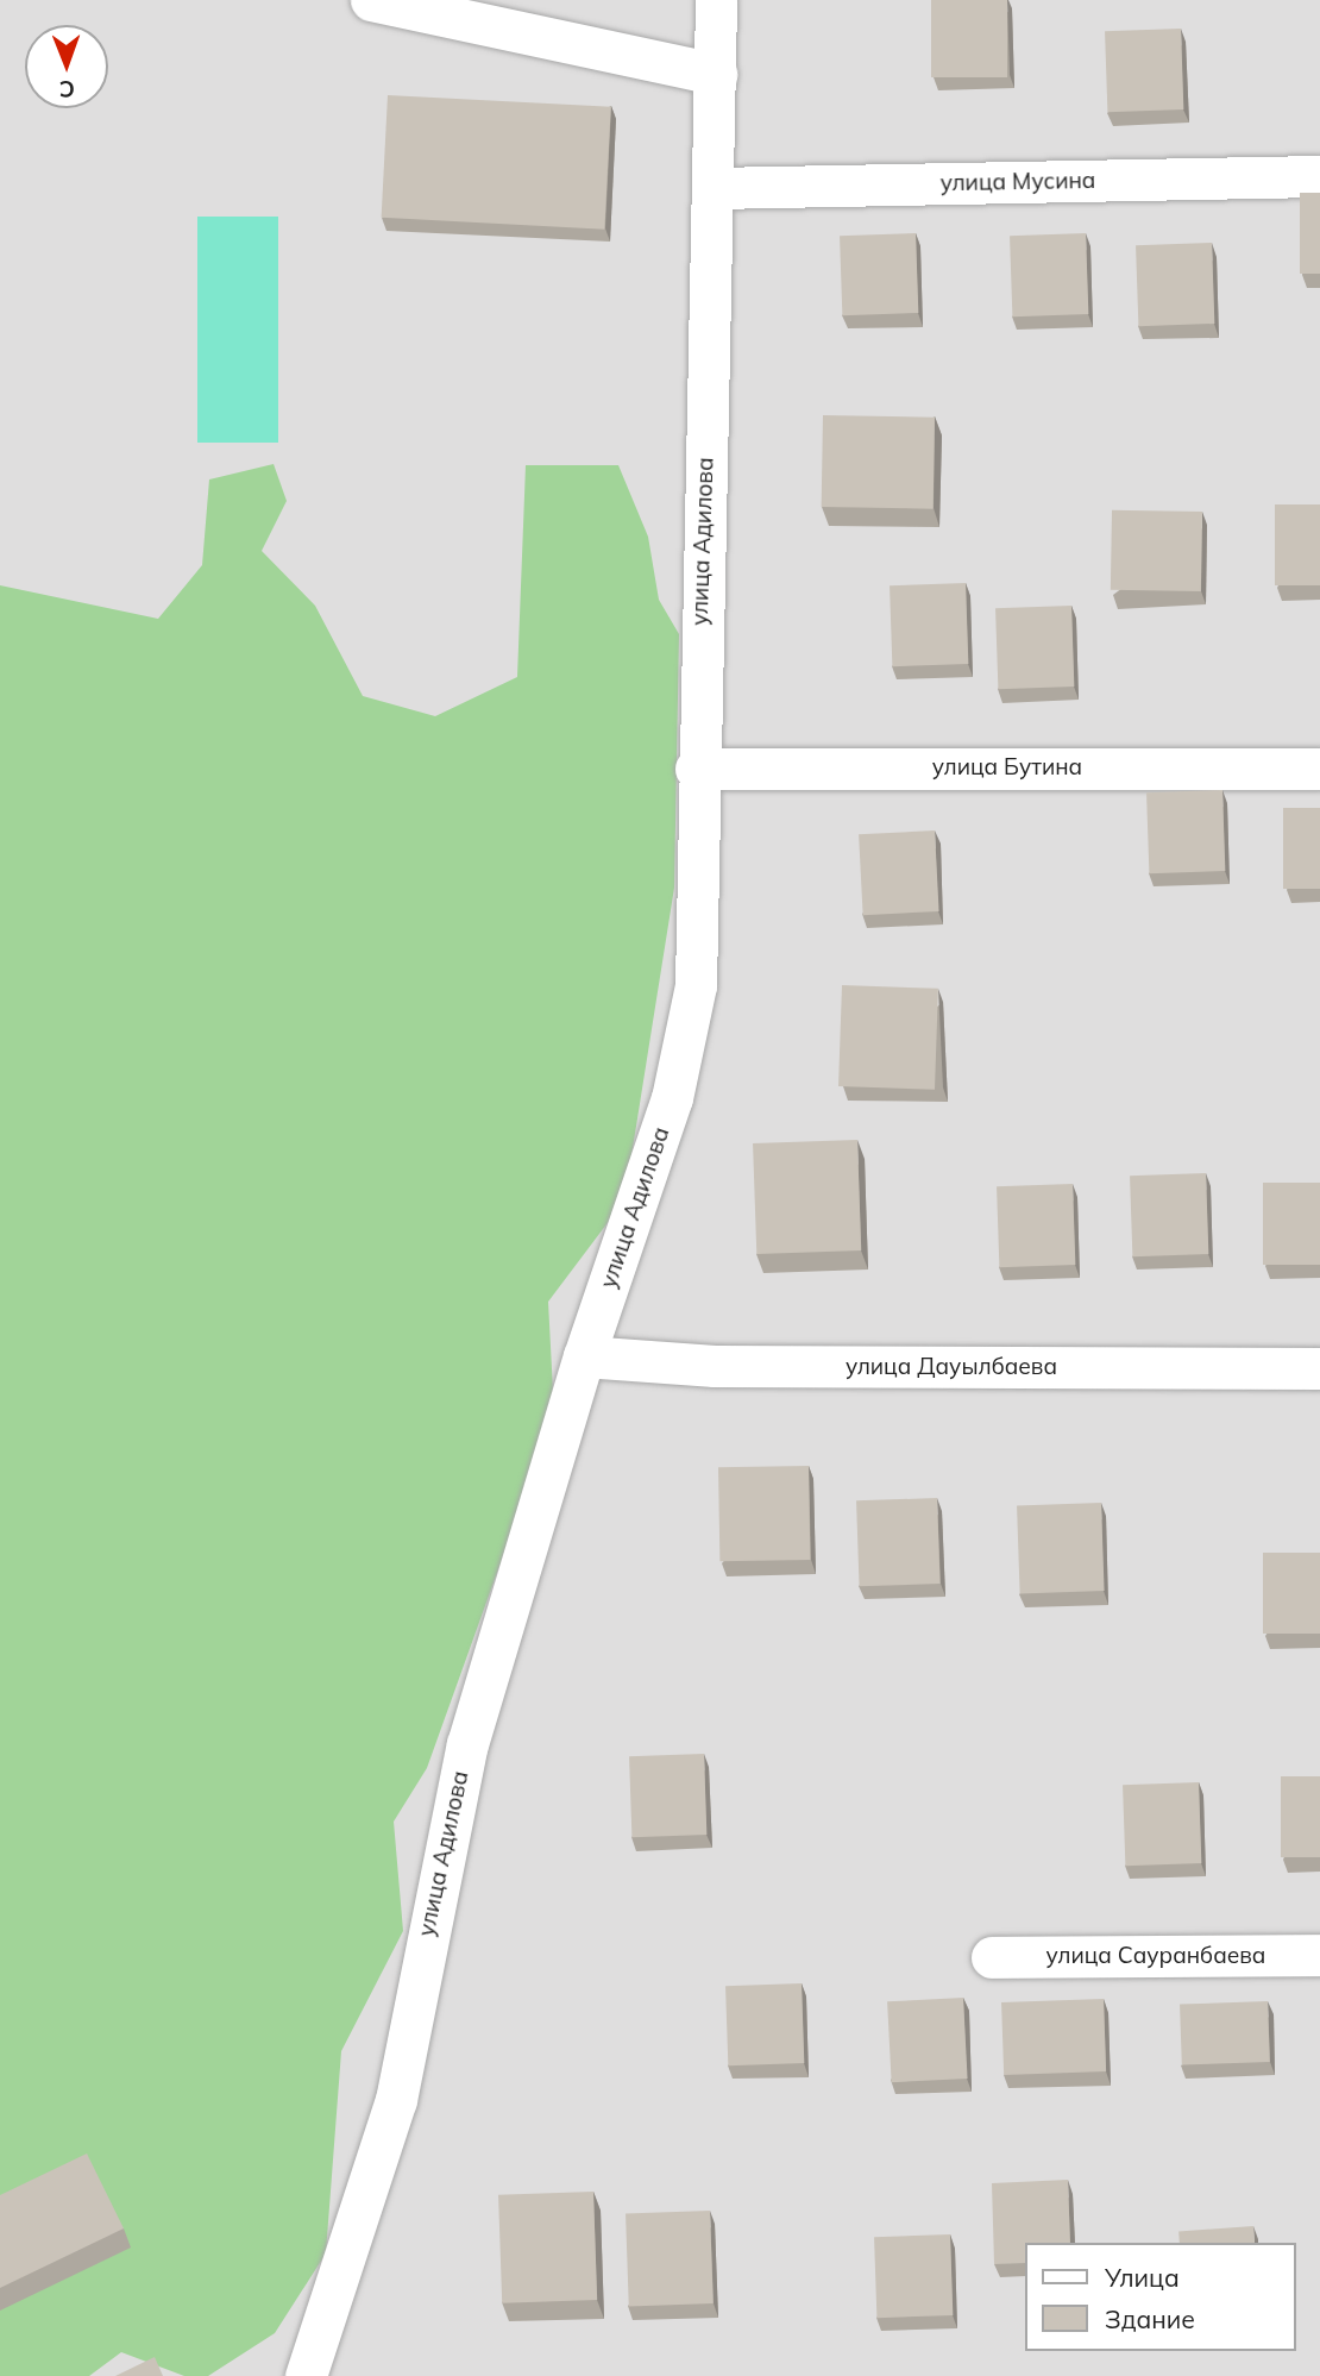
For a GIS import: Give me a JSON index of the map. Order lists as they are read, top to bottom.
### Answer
{
  "streets": {
    "street": [
      "улица Мусина",
      "улица Адилова",
      "улица Бутина",
      "улица Дауылбаева",
      "улица Сауранбаева"
    ]
  },
  "crossings": [
    ["улица Мусина", "улица Адилова"],
    ["улица Адилова", "улица Бутина"],
    ["улица Адилова", "улица Дауылбаева"]
  ],
  "legend": ["Улица", "Здание"],
  "north": "bottom"
}
